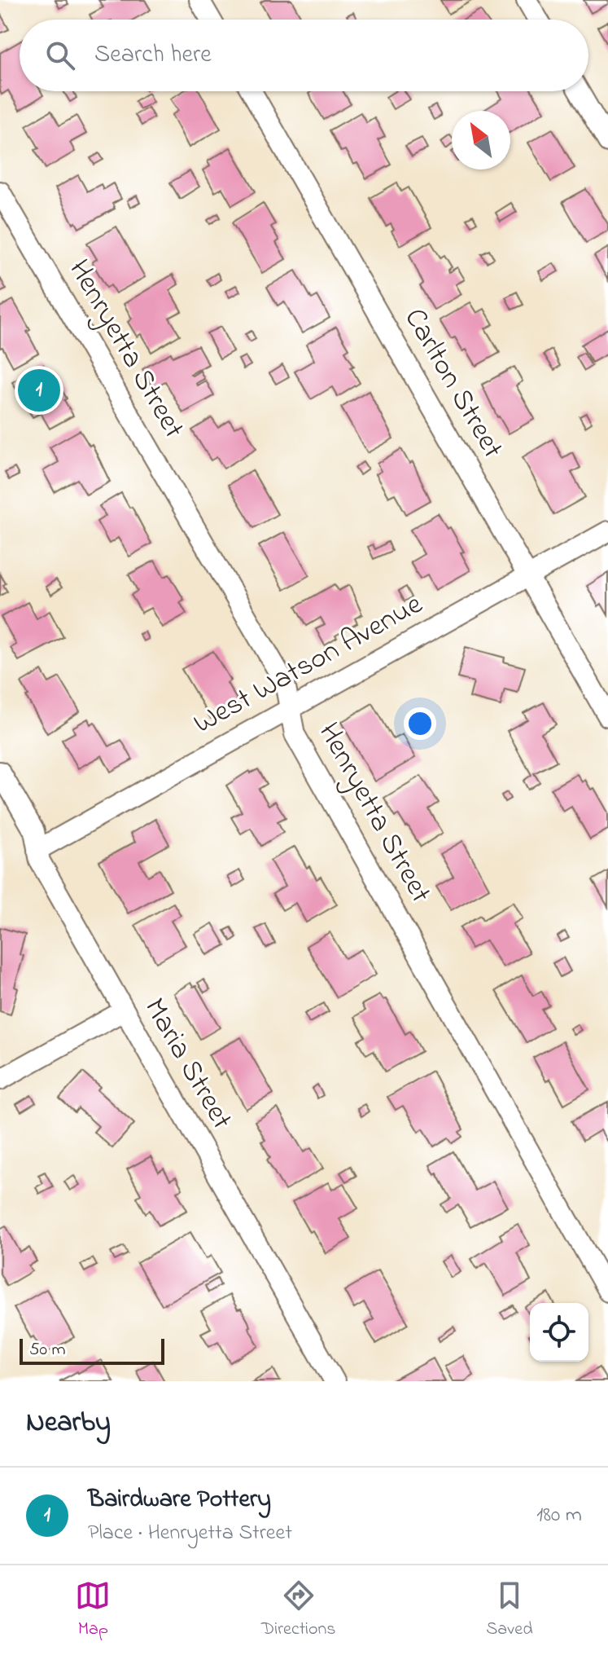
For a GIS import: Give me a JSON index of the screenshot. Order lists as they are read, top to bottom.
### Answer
{
  "streets": {
    "street": [
      "Henryetta Street",
      "Carlton Street",
      "West Watson Avenue",
      "Maria Street"
    ]
  },
  "crossings": [
    ["Henryetta Street", "West Watson Avenue"],
    ["Carlton Street", "West Watson Avenue"],
    ["West Watson Avenue", "Maria Street"]
  ],
  "scale_bar": "50 m",
  "north": "top left",
  "page": {
    "search": "Search here",
    "pins": "1",
    "scale": "50 m",
    "heading": "Nearby",
    "list": [
      {
        "mark": "1",
        "name": "Bairdware Pottery",
        "note": "Place · Henryetta Street",
        "value": "180 m"
      }
    ],
    "nav": ["Map", "Directions", "Saved"]
  }
}
